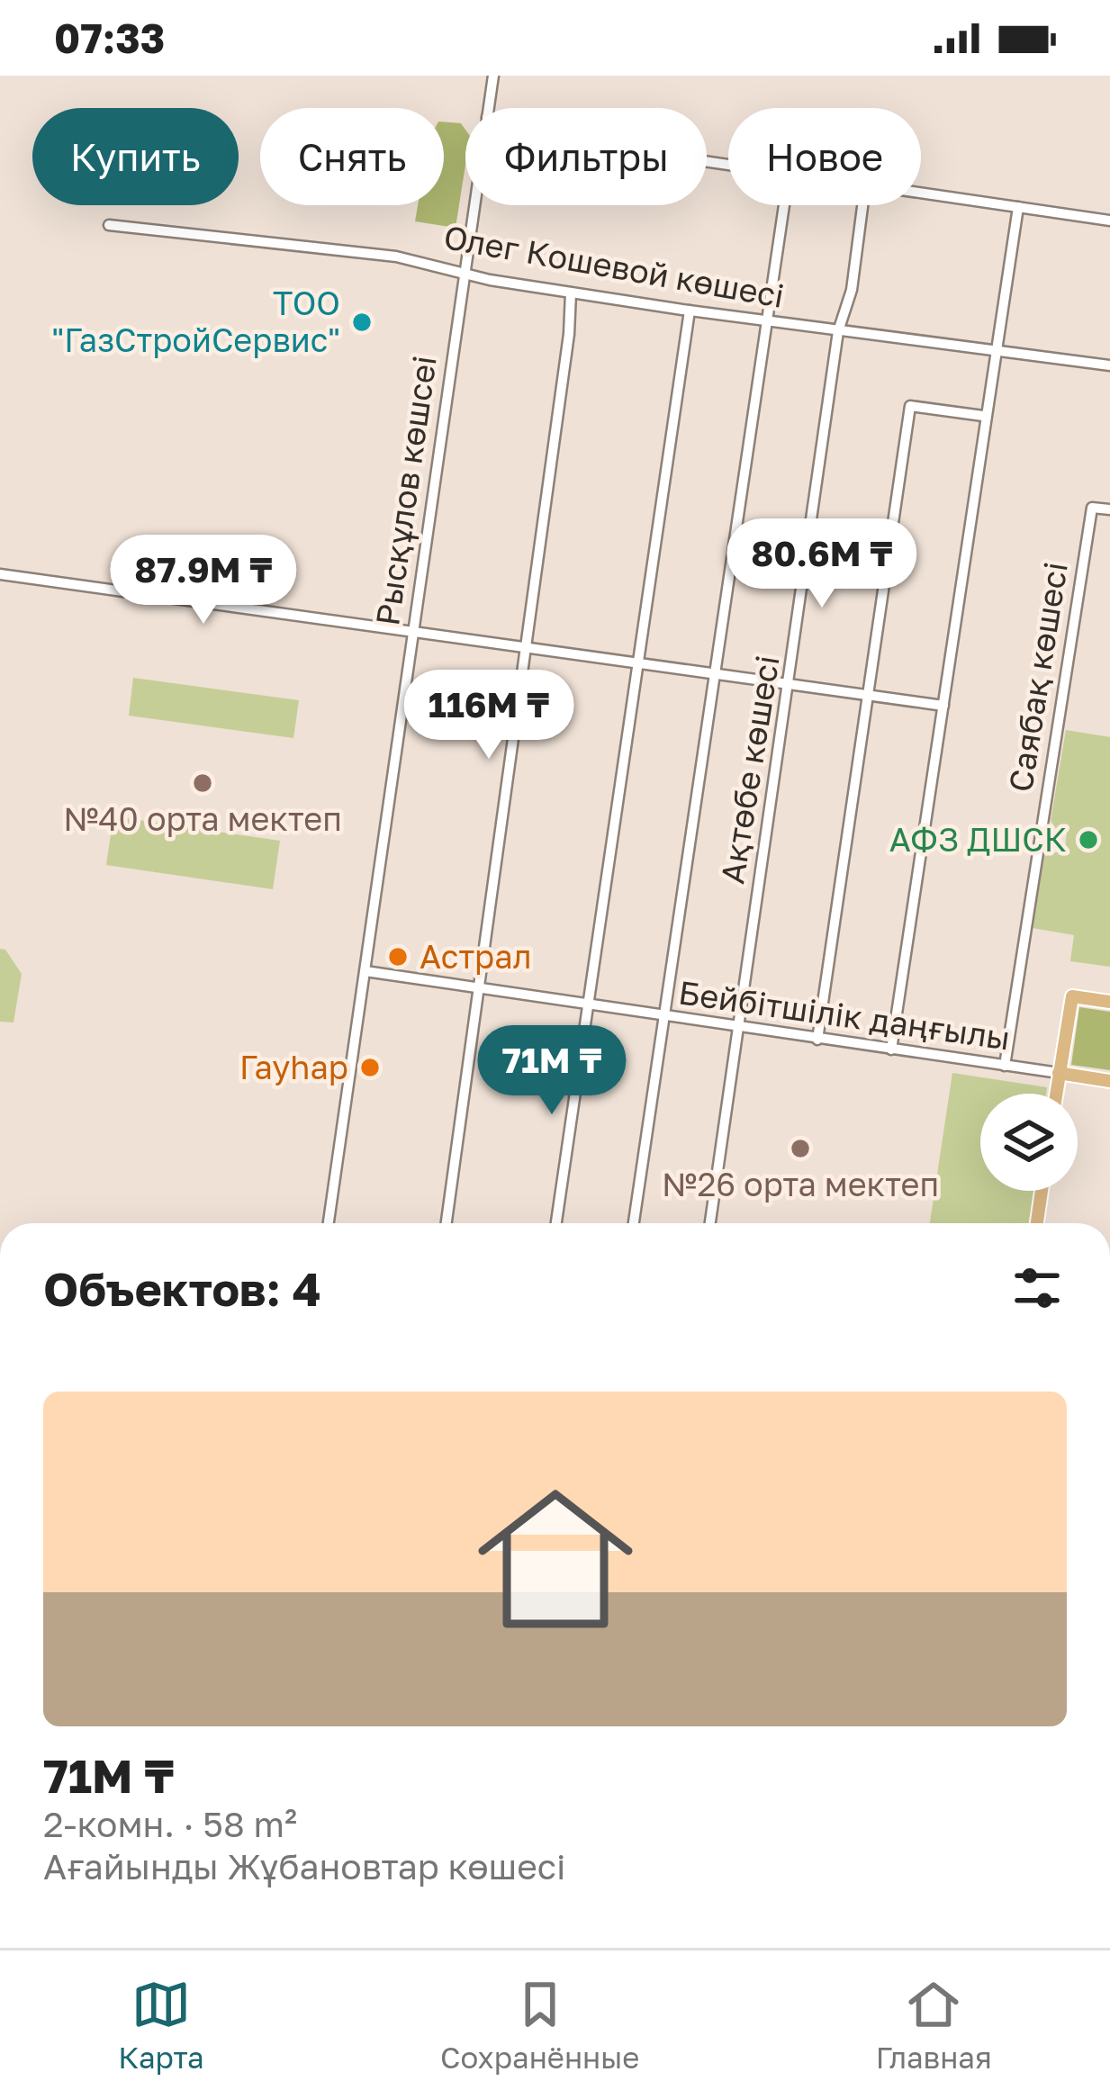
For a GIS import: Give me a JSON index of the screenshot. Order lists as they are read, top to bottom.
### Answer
{
  "streets": {
    "main road": ["Бейбітшілік даңғылы"],
    "street": [
      "Олег Кошевой көшесі",
      "Рысқұлов көшсеі",
      "Саябақ көшесі",
      "Ақтөбе көшесі"
    ]
  },
  "crossings": [
    ["Олег Кошевой көшесі", "Рысқұлов көшсеі"],
    ["Олег Кошевой көшесі", "Ақтөбе көшесі"],
    ["Рысқұлов көшсеі", "Бейбітшілік даңғылы"],
    ["Саябақ көшесі", "Бейбітшілік даңғылы"],
    ["Ақтөбе көшесі", "Бейбітшілік даңғылы"]
  ],
  "places": [
    "ТОО \"ГазСтройСервис\"",
    "№40 орта мектеп",
    "АФЗ ДШСК",
    "Астрал",
    "Гауhар",
    "№26 орта мектеп"
  ],
  "page": {
    "status": "07:33",
    "chip": [
      "Купить",
      "Снять",
      "Фильтры",
      "Новое"
    ],
    "price": [
      "80.6M ₸",
      "87.9M ₸",
      "116M ₸",
      "71M ₸"
    ],
    "heading": "Объектов: 4",
    "list": [
      {
        "name": "71M ₸",
        "note": "2-комн. · 58 m² · Ағайынды Жұбановтар көшесі"
      }
    ],
    "tabs": ["Карта", "Сохранённые", "Главная"]
  }
}
